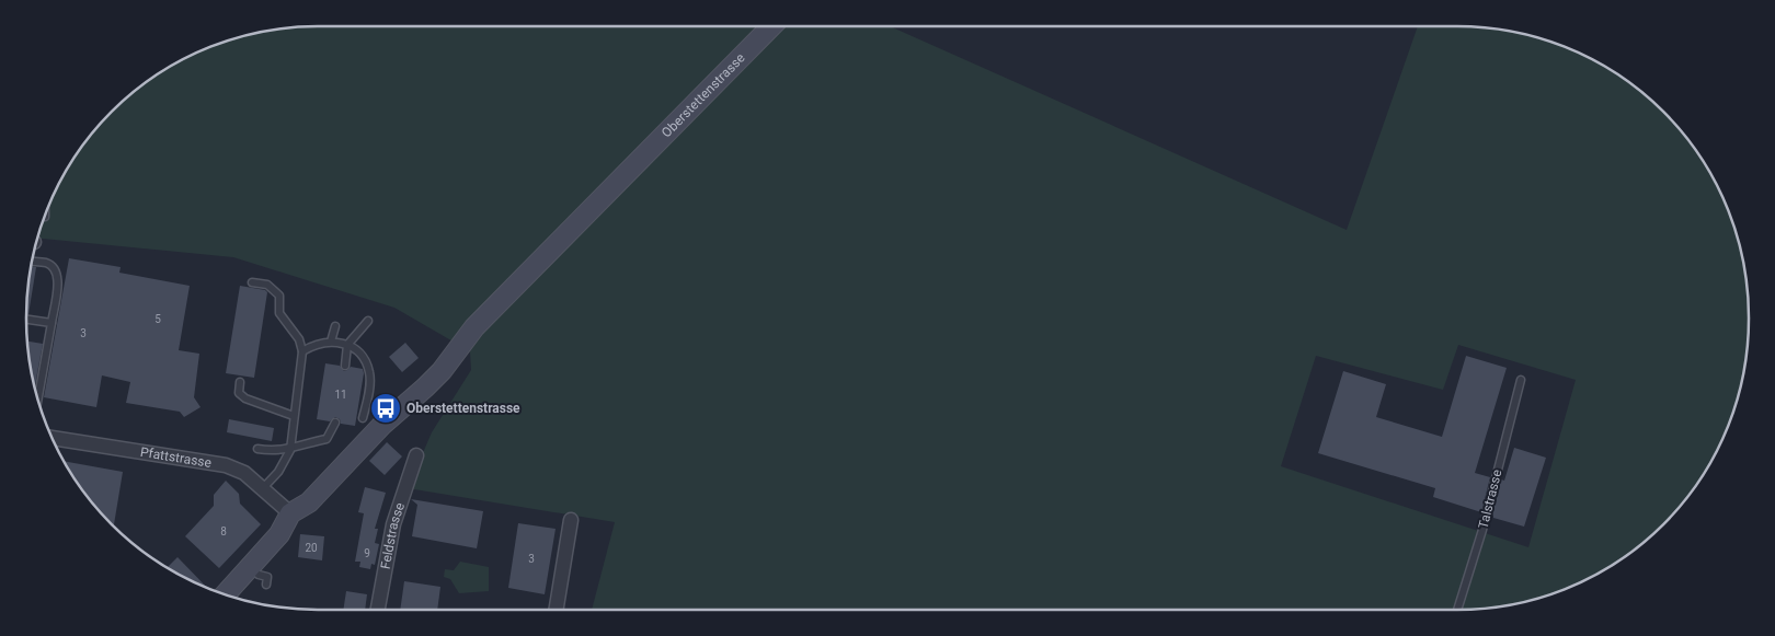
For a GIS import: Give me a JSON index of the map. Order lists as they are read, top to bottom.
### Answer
{
  "streets": {
    "street": ["Oberstettenstrasse", "Pfattstrasse", "Feldstrasse"],
    "lane": ["Talstrasse"]
  },
  "crossings": [
    ["Oberstettenstrasse", "Pfattstrasse"]
  ],
  "places": {
    "bus stop": ["Oberstettenstrasse"]
  },
  "house_numbers": [
    "5",
    "3",
    "11",
    "8",
    "20",
    "9",
    "3"
  ]
}
